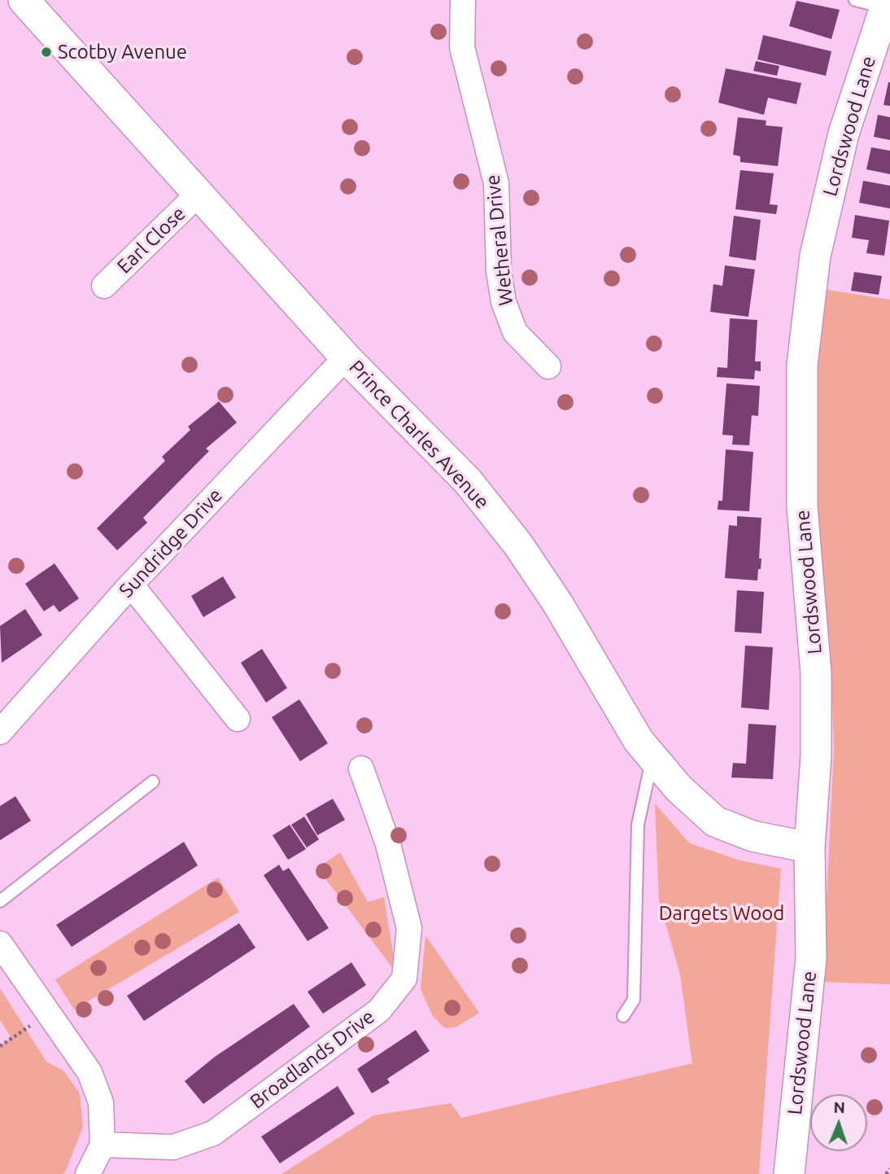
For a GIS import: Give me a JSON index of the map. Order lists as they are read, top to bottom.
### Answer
{
  "streets": {
    "street": [
      "Lordswood Lane",
      "Earl Close",
      "Wetheral Drive",
      "Prince Charles Avenue",
      "Sundridge Drive",
      "Broadlands Drive"
    ]
  },
  "crossings": [
    ["Lordswood Lane", "Prince Charles Avenue"],
    ["Earl Close", "Prince Charles Avenue"],
    ["Prince Charles Avenue", "Sundridge Drive"]
  ],
  "parks": ["Dargets Wood"],
  "places": ["Scotby Avenue"],
  "north": "top"
}
